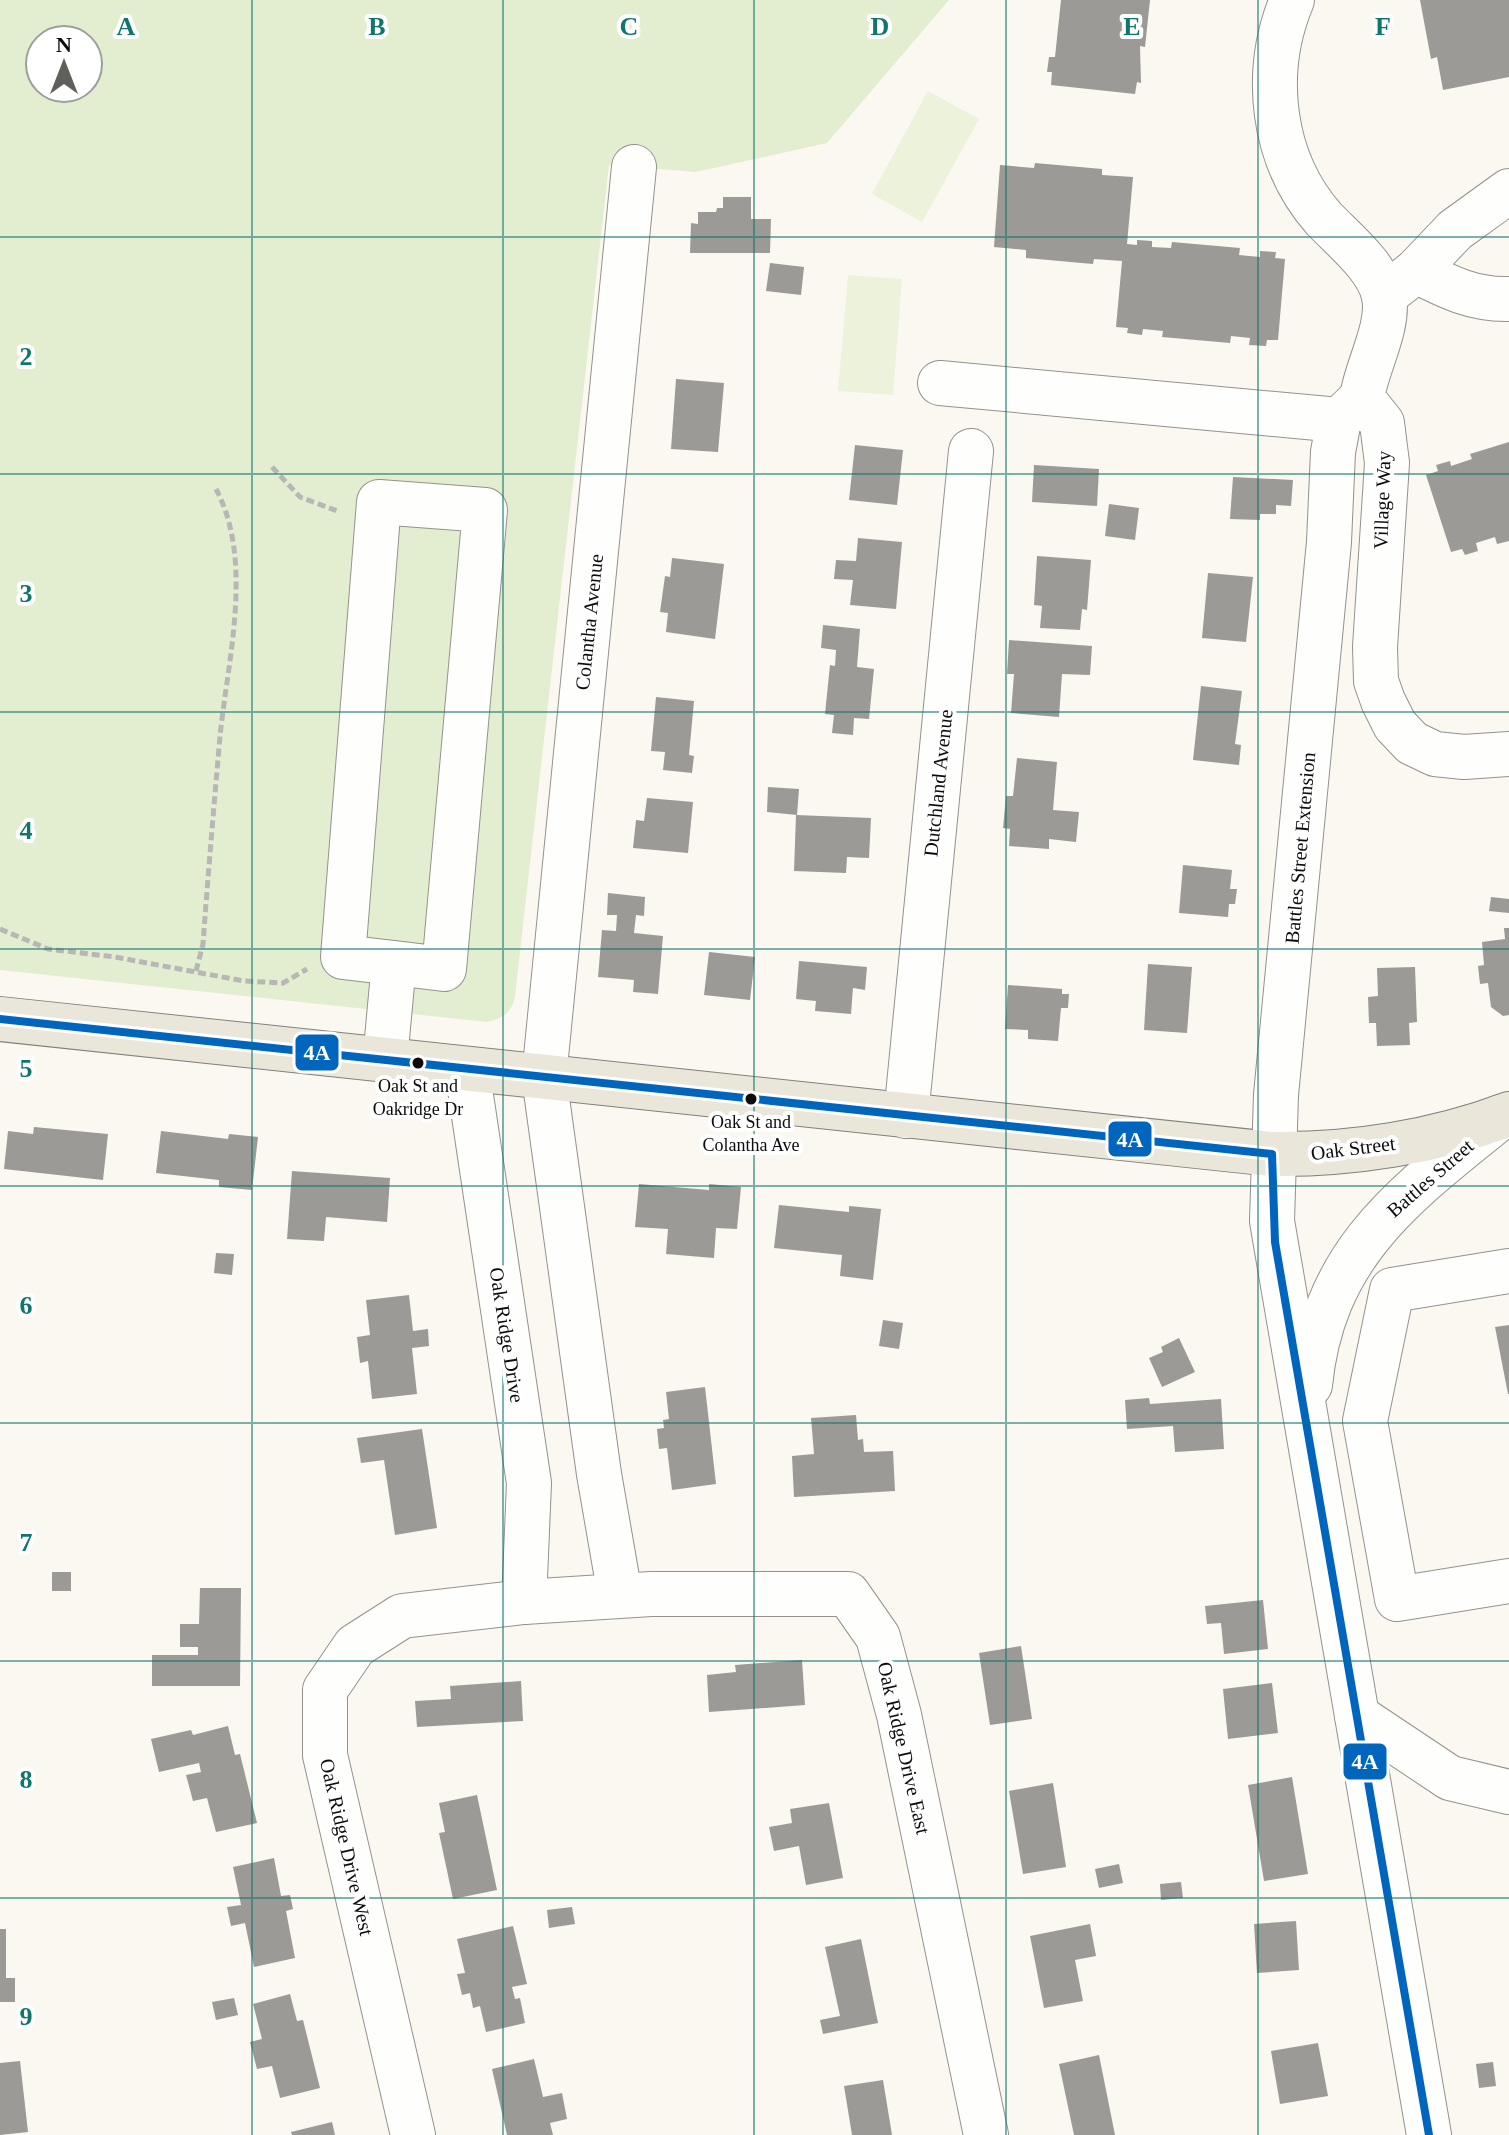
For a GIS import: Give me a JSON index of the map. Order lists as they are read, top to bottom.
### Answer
{
  "streets": {
    "main road": ["Oak Street"],
    "street": [
      "Village Way",
      "Colantha Avenue",
      "Dutchland Avenue",
      "Battles Street Extension",
      "Battles Street",
      "Oak Ridge Drive",
      "Oak Ridge Drive East",
      "Oak Ridge Drive West"
    ]
  },
  "crossings": [
    ["Village Way", "Battles Street Extension"],
    ["Colantha Avenue", "Oak Street"],
    ["Dutchland Avenue", "Oak Street"],
    ["Battles Street Extension", "Oak Street"],
    ["Battles Street Extension", "Battles Street"],
    ["Oak Street", "Battles Street"],
    ["Oak Street", "Oak Ridge Drive"],
    ["Oak Ridge Drive", "Oak Ridge Drive West"],
    ["Oak Ridge Drive East", "Oak Ridge Drive West"]
  ],
  "places": ["Oak St and Oakridge Dr", "Oak St and Colantha Ave"],
  "lines": ["transit line 4A"],
  "north": "top",
  "grid": {
    "columns": [
      "A",
      "B",
      "C",
      "D",
      "E",
      "F"
    ],
    "rows": [
      "2",
      "3",
      "4",
      "5",
      "6",
      "7",
      "8",
      "9"
    ]
  }
}
